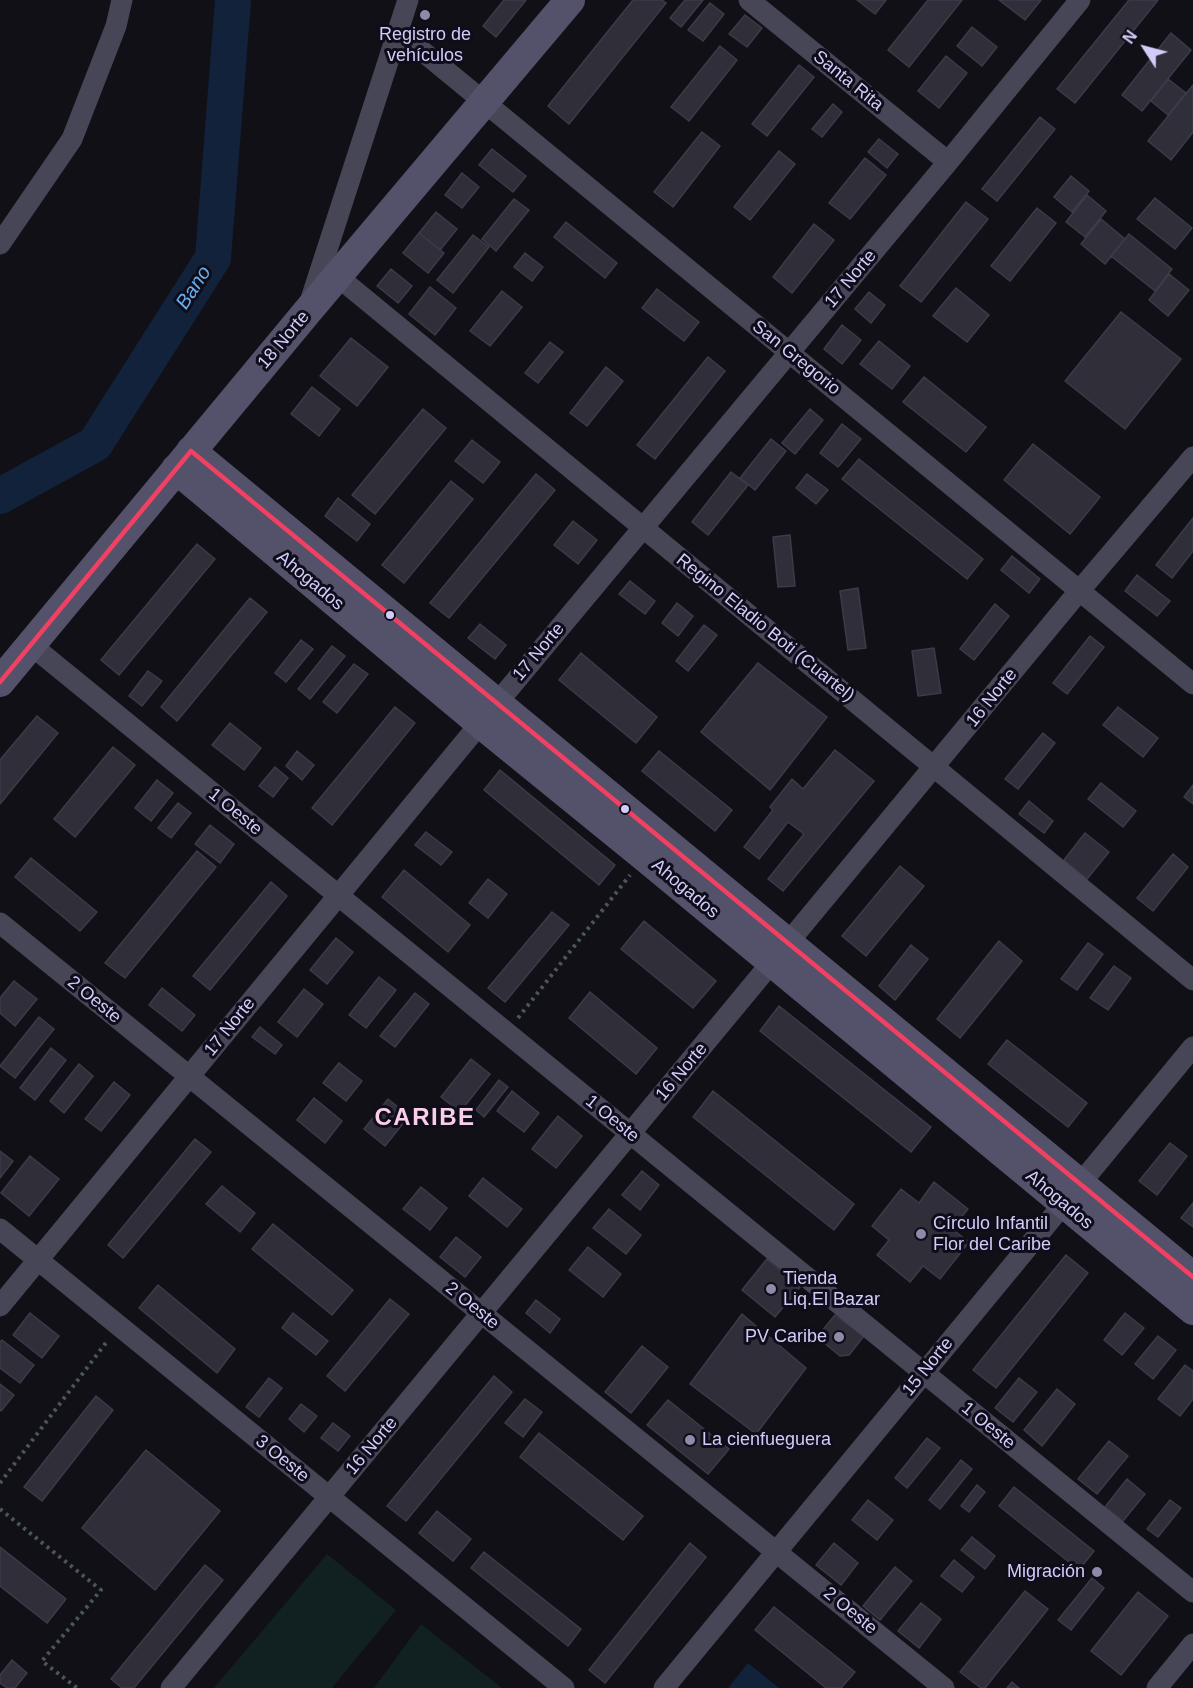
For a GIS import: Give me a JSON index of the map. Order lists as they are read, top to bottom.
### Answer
{
  "streets": {
    "main road": ["18 Norte", "Ahogados"],
    "street": [
      "Santa Rita",
      "17 Norte",
      "San Gregorio",
      "Regino Eladio Boti (Cuartel)",
      "16 Norte",
      "1 Oeste",
      "2 Oeste",
      "15 Norte",
      "3 Oeste"
    ]
  },
  "crossings": [
    ["Santa Rita", "17 Norte"],
    ["17 Norte", "San Gregorio"],
    ["17 Norte", "Ahogados"],
    ["17 Norte", "Regino Eladio Boti (Cuartel)"],
    ["17 Norte", "1 Oeste"],
    ["17 Norte", "2 Oeste"],
    ["17 Norte", "3 Oeste"],
    ["18 Norte", "San Gregorio"],
    ["18 Norte", "Ahogados"],
    ["18 Norte", "Regino Eladio Boti (Cuartel)"],
    ["18 Norte", "1 Oeste"],
    ["San Gregorio", "16 Norte"],
    ["Ahogados", "16 Norte"],
    ["Ahogados", "15 Norte"],
    ["Regino Eladio Boti (Cuartel)", "16 Norte"],
    ["16 Norte", "1 Oeste"],
    ["16 Norte", "2 Oeste"],
    ["16 Norte", "3 Oeste"],
    ["1 Oeste", "15 Norte"],
    ["2 Oeste", "15 Norte"]
  ],
  "districts": ["CARIBE"],
  "water": ["Bano"],
  "places": [
    "Registro de vehículos",
    "Círculo Infantil Flor del Caribe",
    "Tienda Liq.El Bazar",
    "PV Caribe",
    "La cienfueguera",
    "Migración"
  ],
  "north": "top left"
}
